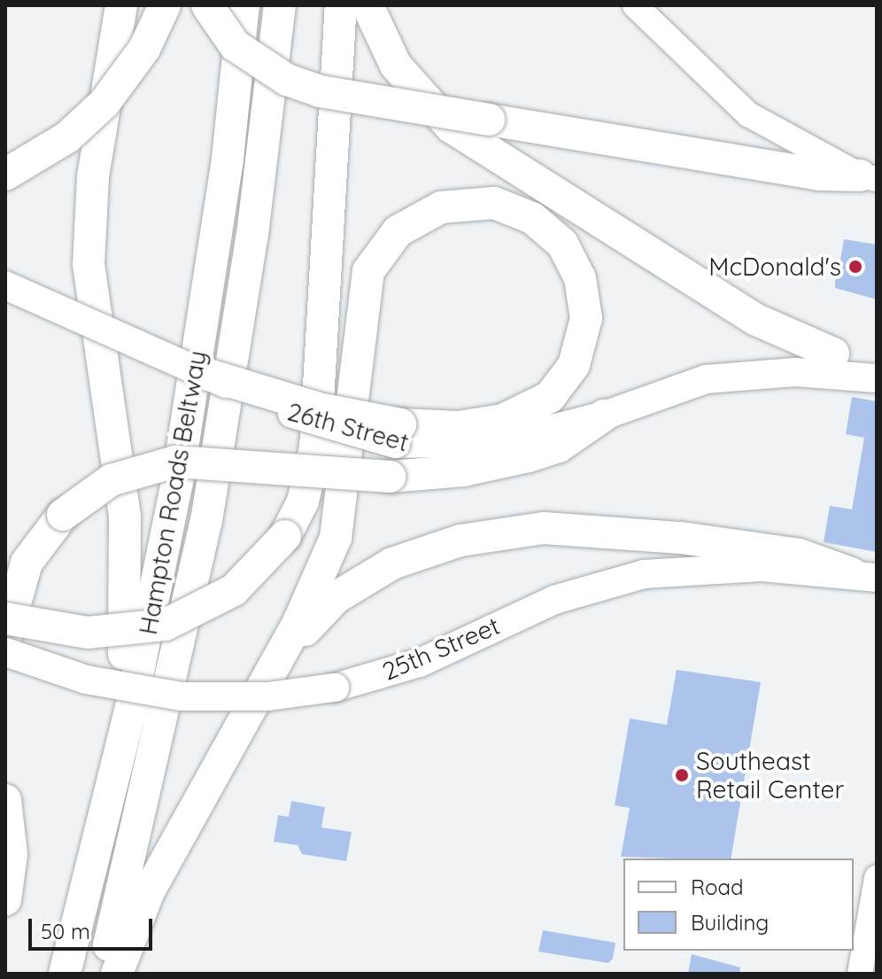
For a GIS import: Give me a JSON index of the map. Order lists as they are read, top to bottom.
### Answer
{
  "streets": {
    "highway": ["Hampton Roads Beltway"],
    "main road": ["26th Street", "25th Street"]
  },
  "places": ["McDonald's", "Southeast Retail Center"],
  "legend": ["Road", "Building"],
  "scale_bar": "50 m"
}
